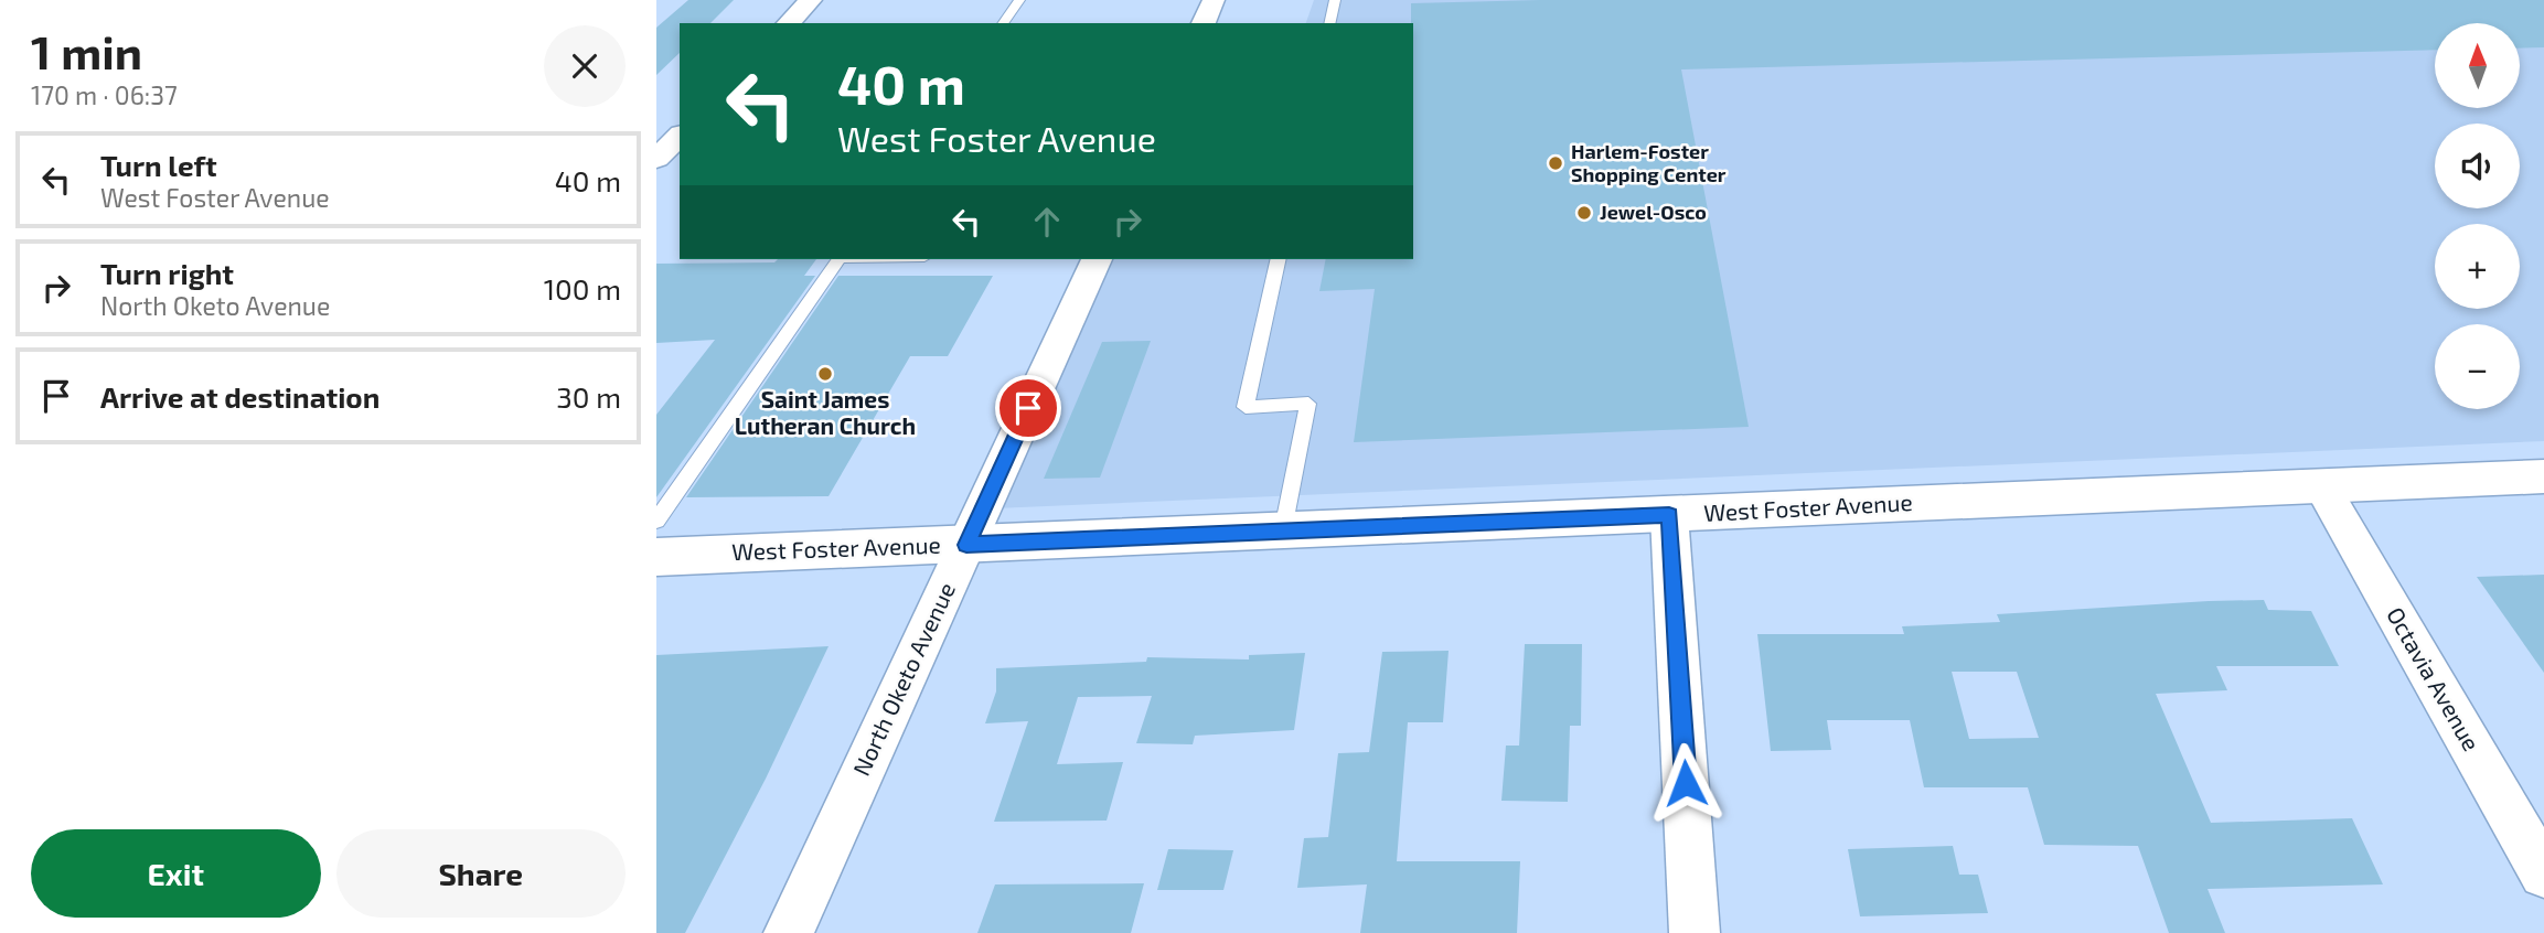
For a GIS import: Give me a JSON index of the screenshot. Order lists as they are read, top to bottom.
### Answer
{
  "streets": {
    "street": ["West Foster Avenue", "North Oketo Avenue", "Octavia Avenue"]
  },
  "crossings": [
    ["West Foster Avenue", "North Oketo Avenue"],
    ["West Foster Avenue", "Octavia Avenue"]
  ],
  "places": ["Harlem-Foster Shopping Center", "Jewel-Osco", "Saint James Lutheran Church"],
  "north": "top",
  "page": {
    "heading": ["1 min", "170 m · 06:37"],
    "map_buttons": ["+", "−"],
    "turn": ["40 m", "West Foster Avenue"],
    "list": [
      {
        "name": "Turn left",
        "note": "West Foster Avenue",
        "value": "40 m"
      },
      {
        "name": "Turn right",
        "note": "North Oketo Avenue",
        "value": "100 m"
      },
      {
        "name": "Arrive at destination",
        "value": "30 m"
      }
    ],
    "buttons": ["Exit", "Share"]
  }
}
